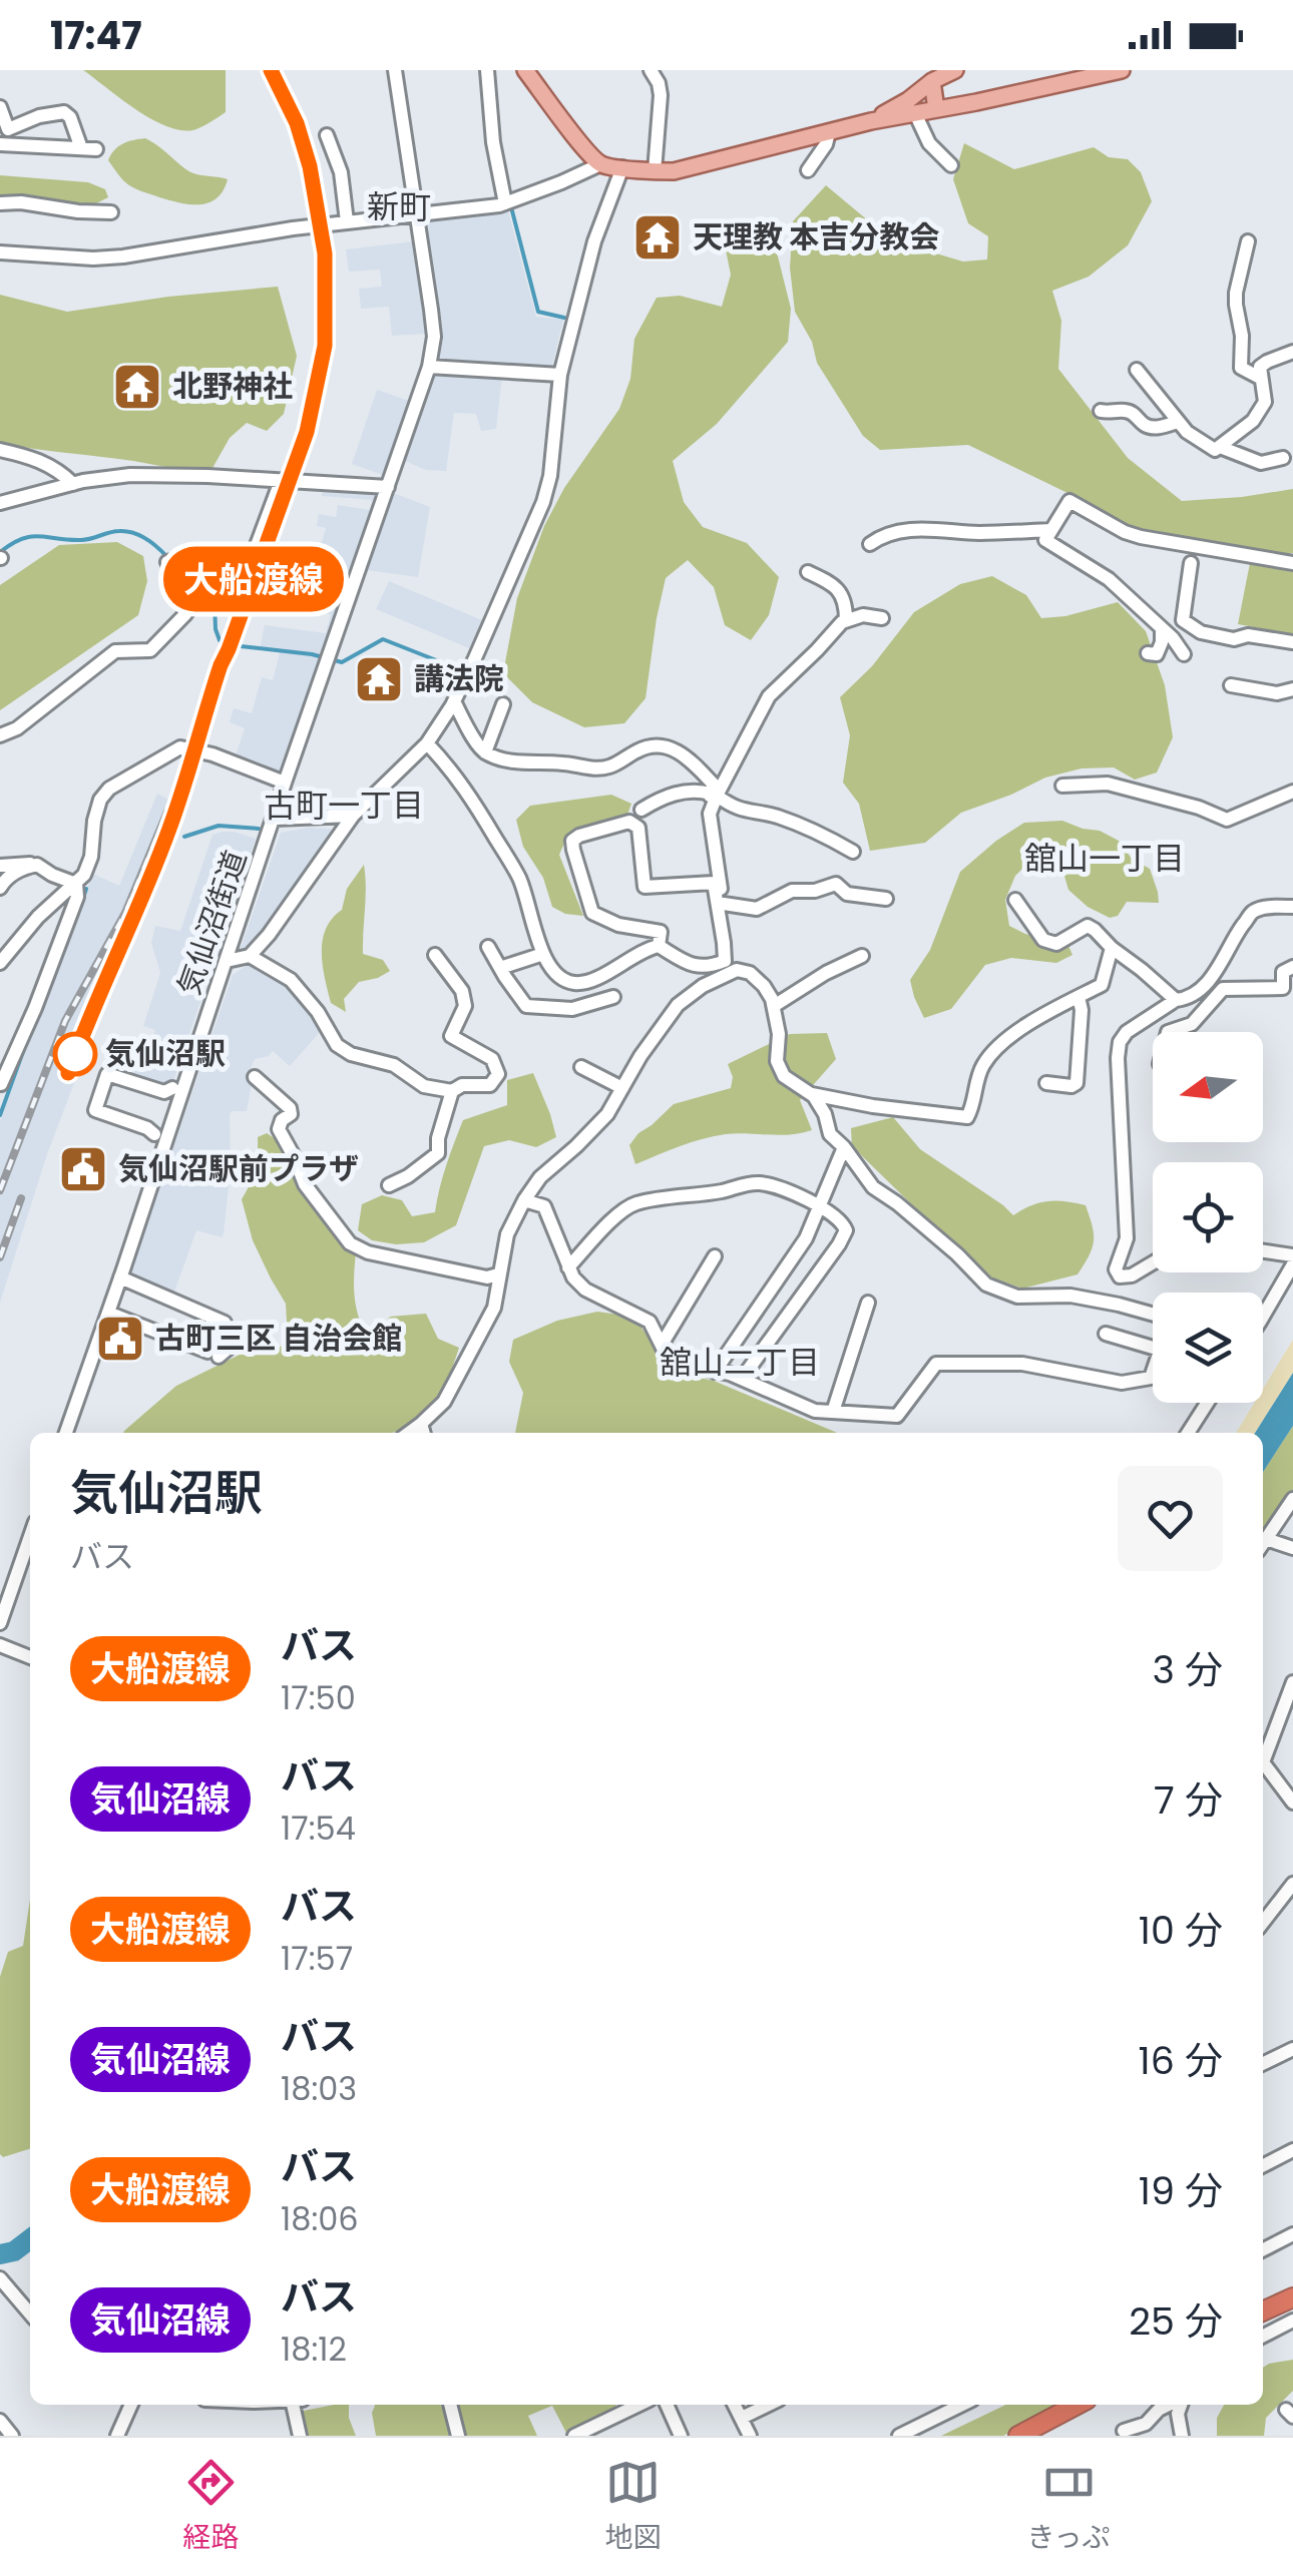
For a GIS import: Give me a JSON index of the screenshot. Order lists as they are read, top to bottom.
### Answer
{
  "streets": {
    "street": ["気仙沼街道"]
  },
  "districts": [
    "新町",
    "古町一丁目",
    "舘山一丁目",
    "舘山二丁目"
  ],
  "places": {
    "temple": ["天理教 本吉分教会", "北野神社", "講法院"],
    "other": ["気仙沼駅"],
    "public building": ["気仙沼駅前プラザ", "古町三区 自治会館"]
  },
  "lines": ["bus line 大船渡線"],
  "north": "left",
  "page": {
    "status": "17:47",
    "on_map": "大船渡線",
    "heading": ["気仙沼駅", "バス"],
    "list": [
      {
        "mark": "大船渡線",
        "name": "バス",
        "note": "17:50",
        "value": "3 分"
      },
      {
        "mark": "気仙沼線",
        "name": "バス",
        "note": "17:54",
        "value": "7 分"
      },
      {
        "mark": "大船渡線",
        "name": "バス",
        "note": "17:57",
        "value": "10 分"
      },
      {
        "mark": "気仙沼線",
        "name": "バス",
        "note": "18:03",
        "value": "16 分"
      },
      {
        "mark": "大船渡線",
        "name": "バス",
        "note": "18:06",
        "value": "19 分"
      },
      {
        "mark": "気仙沼線",
        "name": "バス",
        "note": "18:12",
        "value": "25 分"
      }
    ],
    "tabs": ["経路", "地図", "きっぷ"]
  }
}
